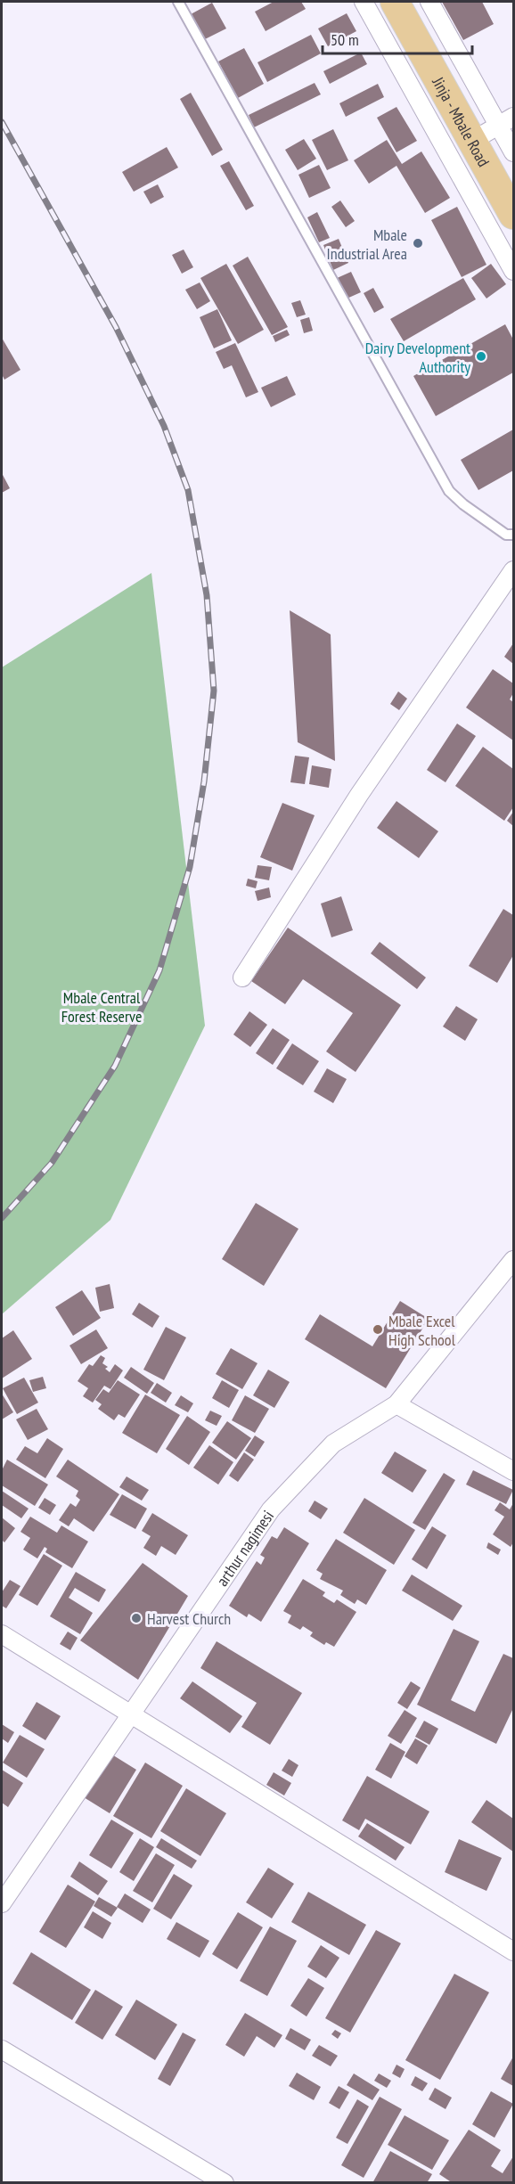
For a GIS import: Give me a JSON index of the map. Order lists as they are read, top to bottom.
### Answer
{
  "streets": {
    "main road": ["Jinja - Mbale Road"],
    "street": ["arthur nagimesi"]
  },
  "parks": ["Mbale Central Forest Reserve"],
  "places": [
    "Mbale Industrial Area",
    "Dairy Development Authority",
    "Mbale Excel High School",
    "Harvest Church"
  ],
  "scale_bar": "50 m"
}
